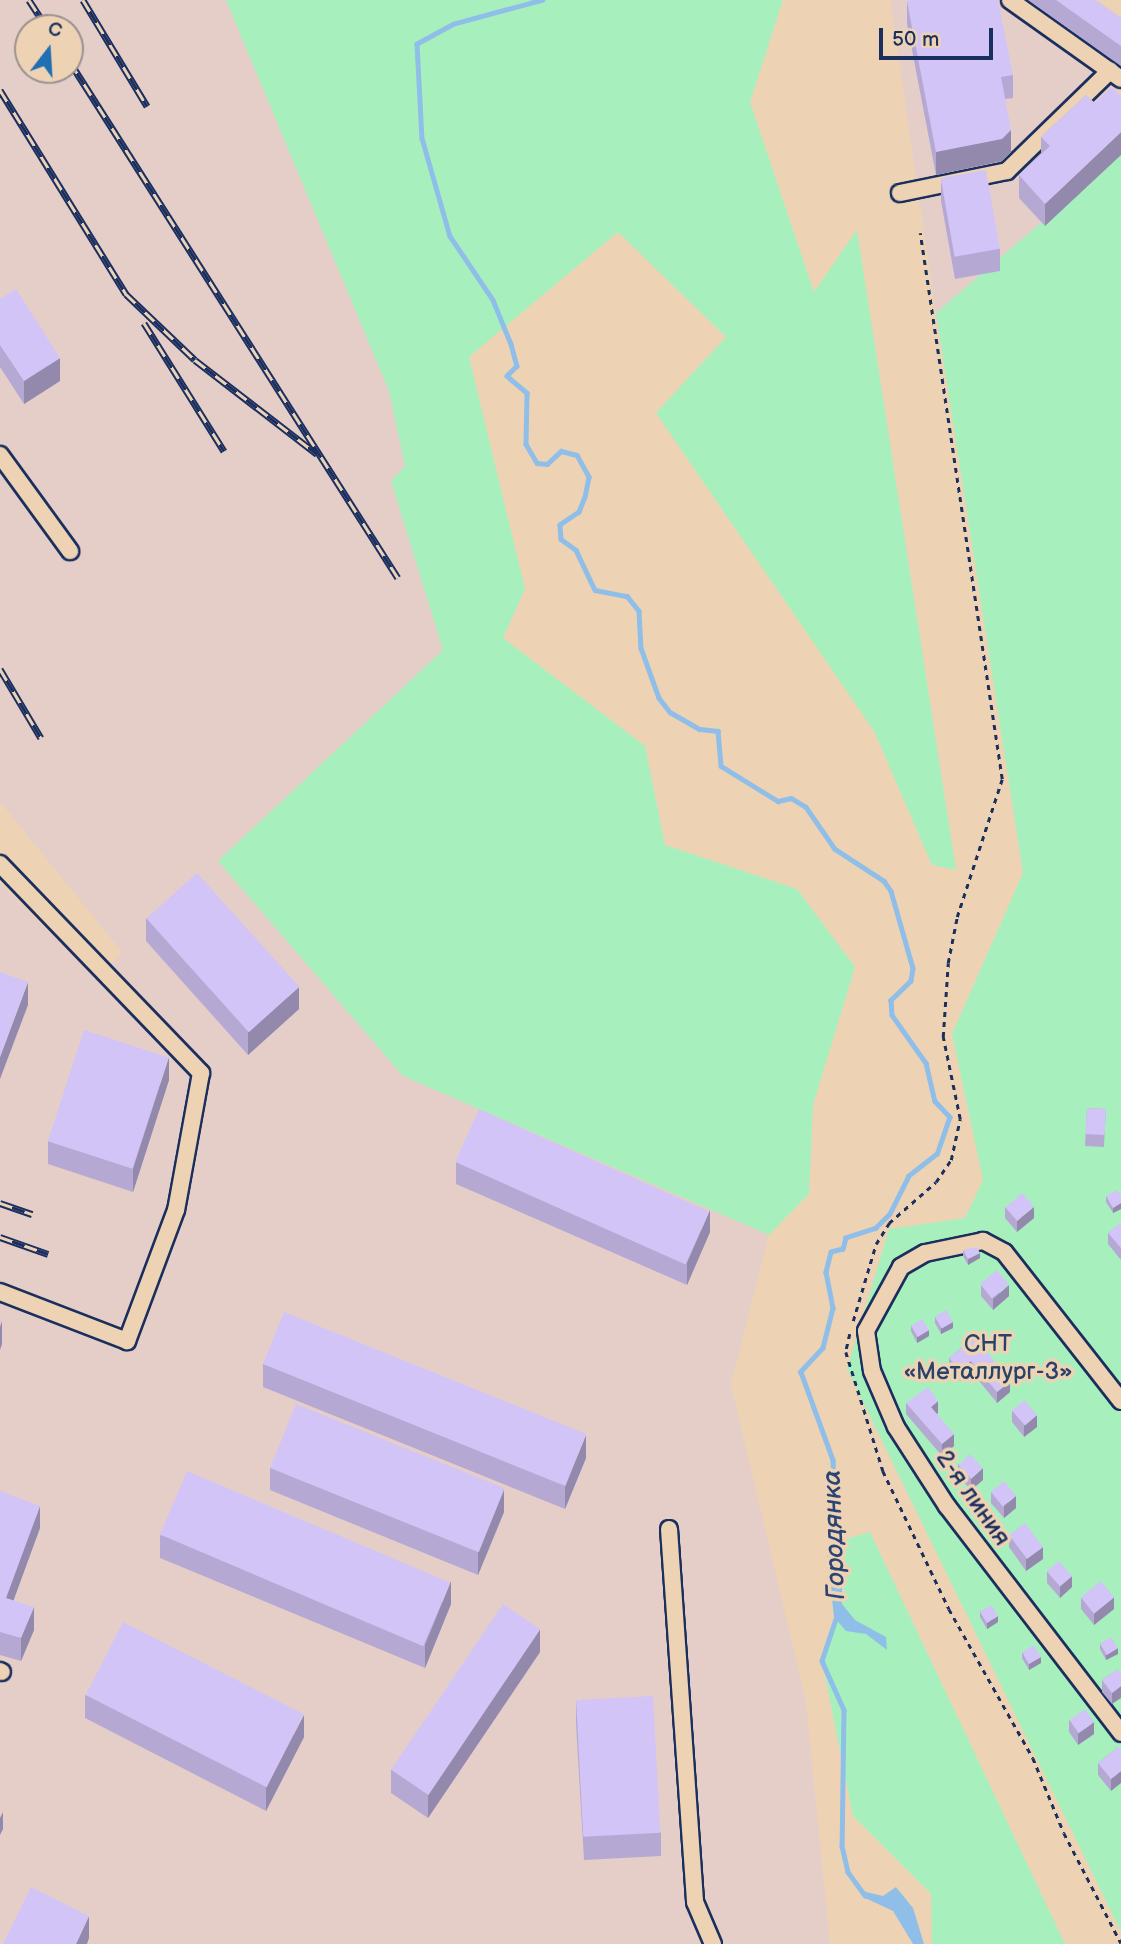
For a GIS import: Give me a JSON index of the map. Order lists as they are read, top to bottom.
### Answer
{
  "streets": {
    "lane": ["2-я линия"]
  },
  "water": ["Городянка"],
  "parks": ["СНТ «Металлург-3»"],
  "scale_bar": "50 m",
  "north": "top"
}
